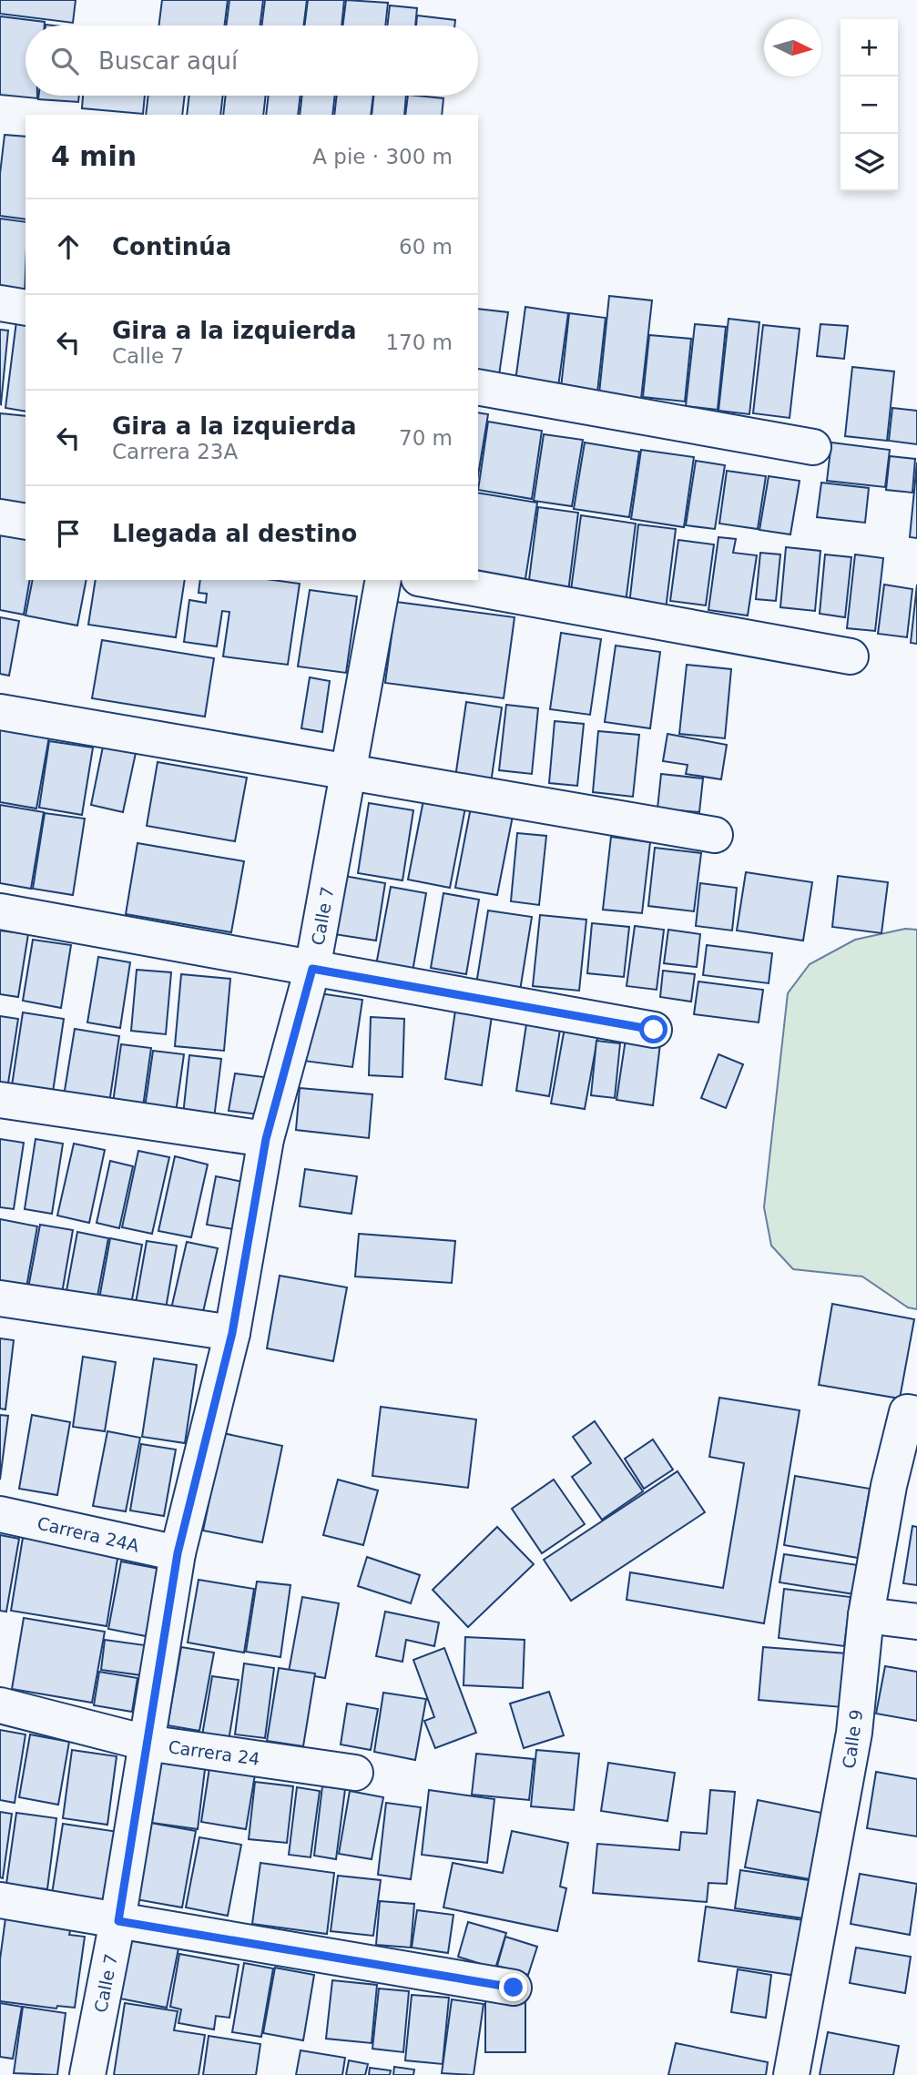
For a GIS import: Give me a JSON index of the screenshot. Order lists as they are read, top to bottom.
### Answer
{
  "streets": {
    "street": [
      "Calle 7",
      "Carrera 24A",
      "Calle 9",
      "Carrera 24"
    ]
  },
  "crossings": [
    ["Calle 7", "Carrera 24A"],
    ["Calle 7", "Carrera 24"]
  ],
  "north": "right",
  "page": {
    "map_buttons": ["+", "−"],
    "search": "Buscar aquí",
    "heading": ["4 min", "A pie · 300 m"],
    "list": [
      ["Continúa", "60 m"],
      ["Gira a la izquierda", "Calle 7", "170 m"],
      ["Gira a la izquierda", "Carrera 23A", "70 m"],
      "Llegada al destino"
    ]
  }
}
